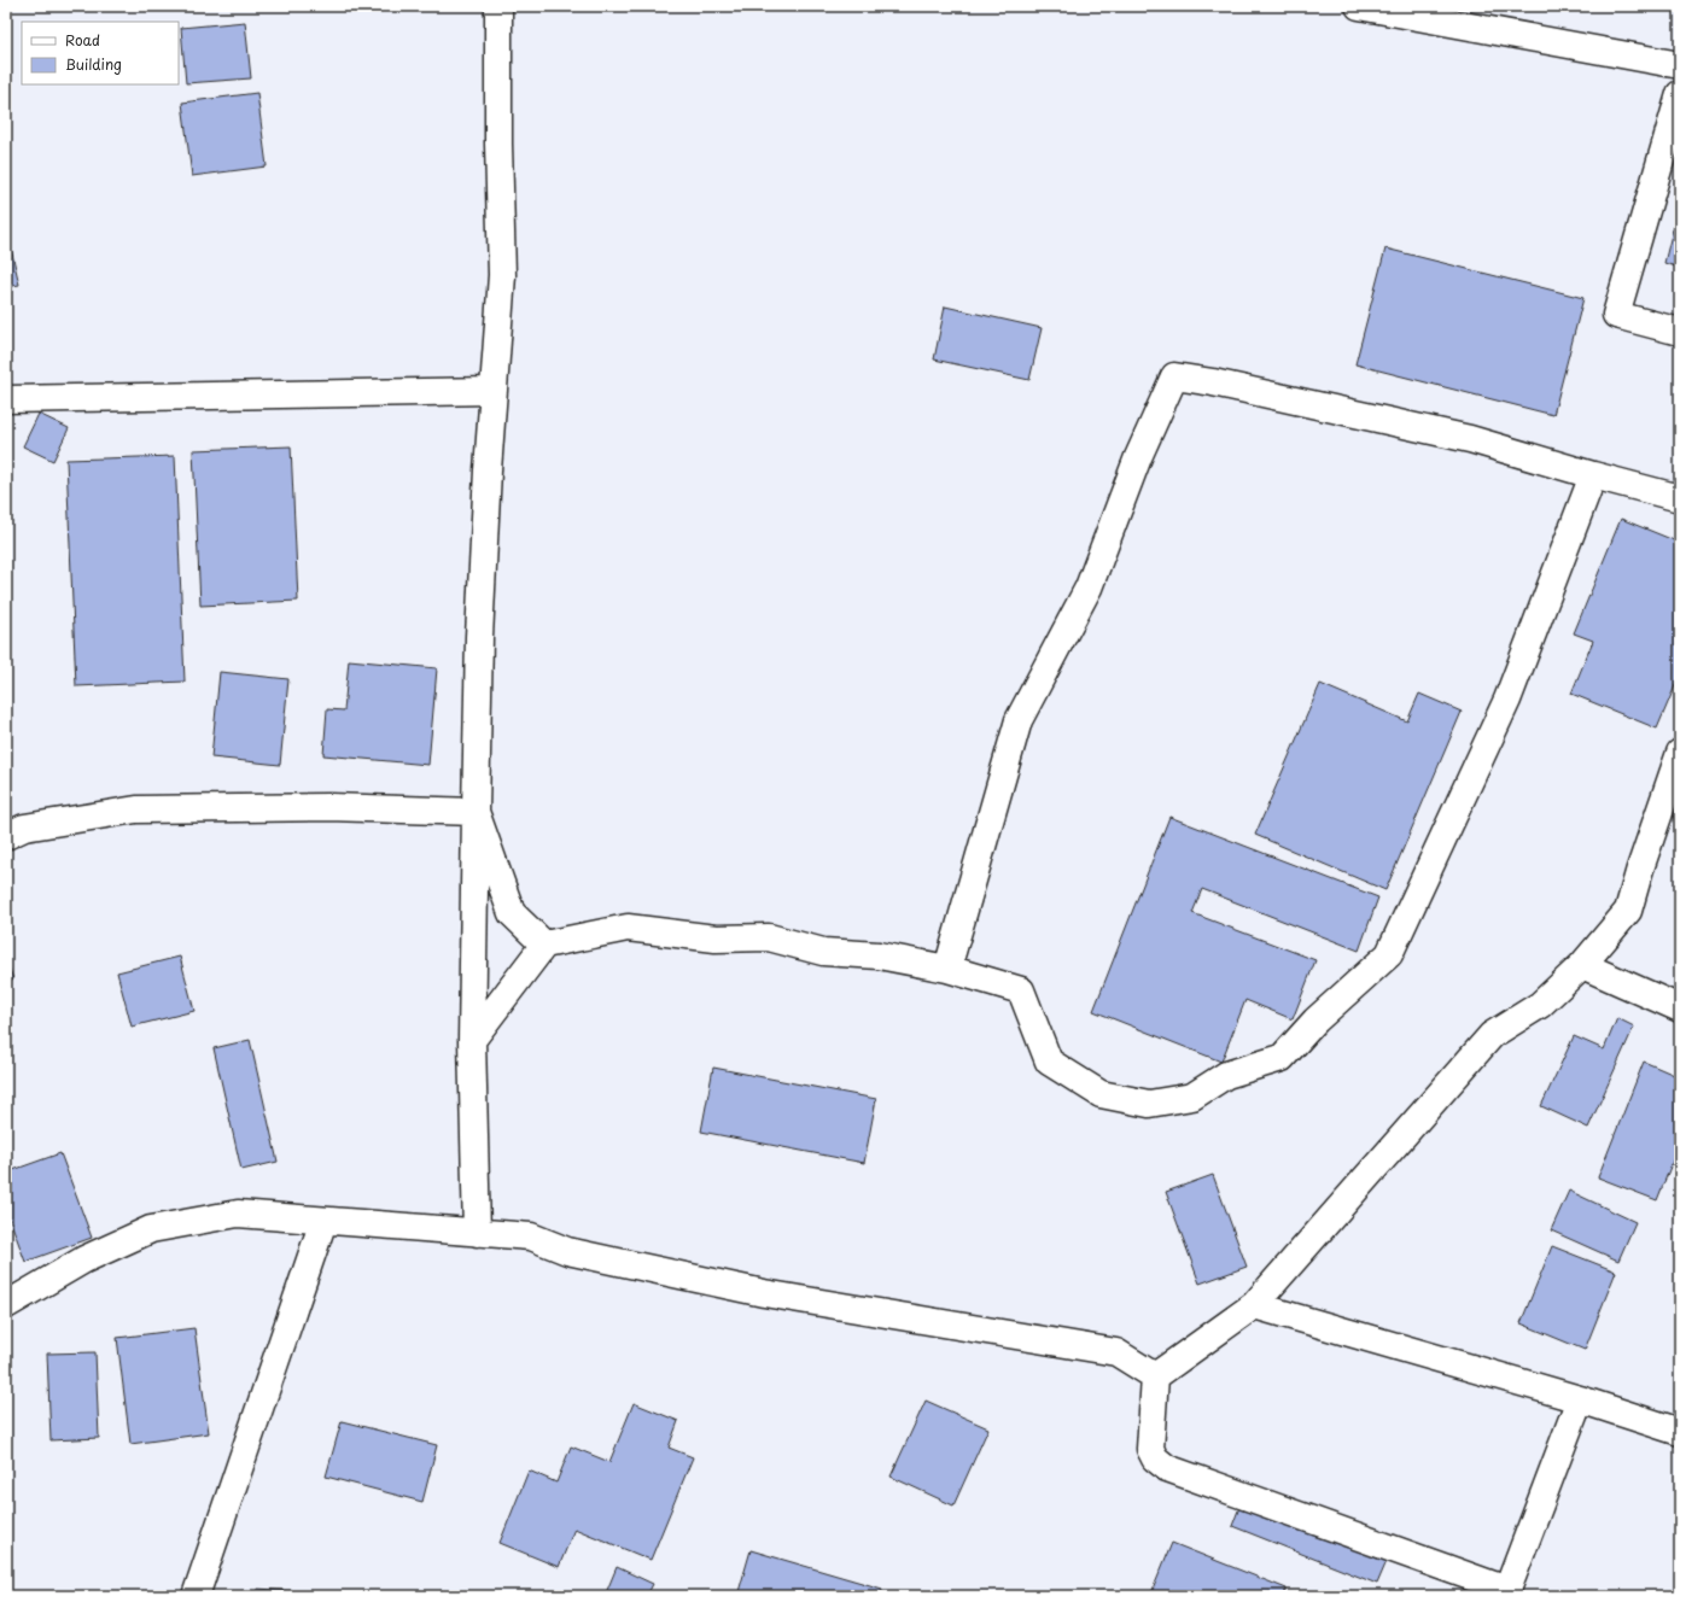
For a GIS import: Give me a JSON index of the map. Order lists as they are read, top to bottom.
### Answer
{
  "legend": ["Road", "Building"]
}
